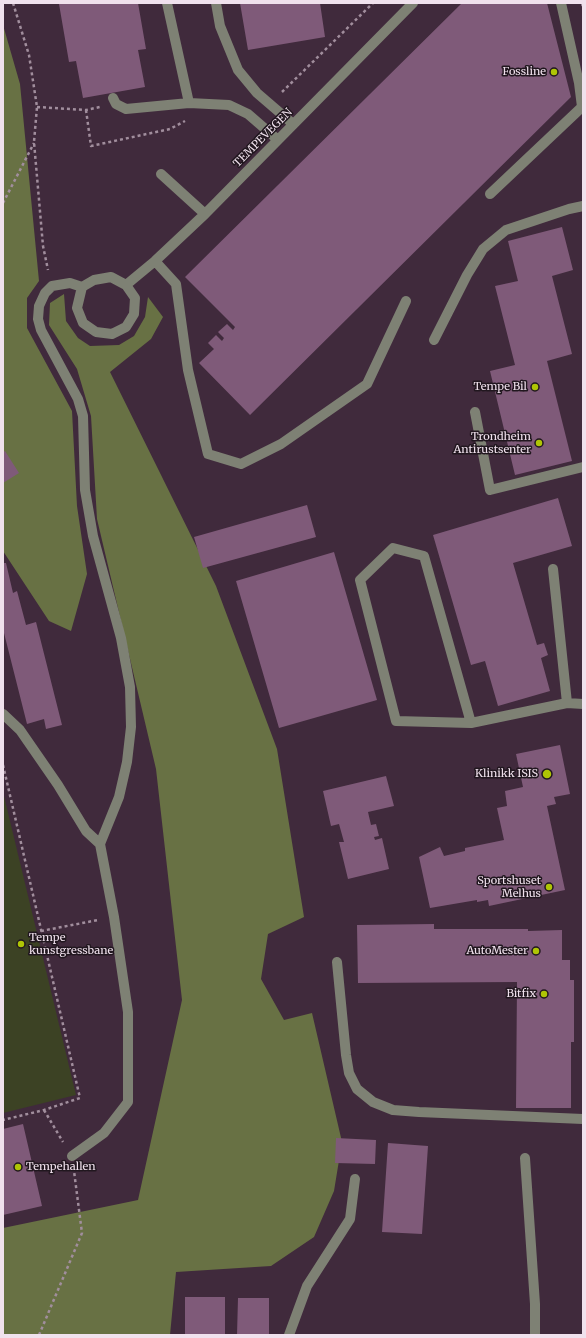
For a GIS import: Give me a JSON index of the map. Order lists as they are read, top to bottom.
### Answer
{
  "streets": {
    "lane": ["TEMPEVEGEN"]
  },
  "places": [
    "Fossline",
    "Tempe Bil",
    "Trondheim Antirustsenter",
    "Klinikk ISIS",
    "Sportshuset Melhus",
    "Tempe kunstgressbane",
    "AutoMester",
    "Bitfix",
    "Tempehallen"
  ]
}
